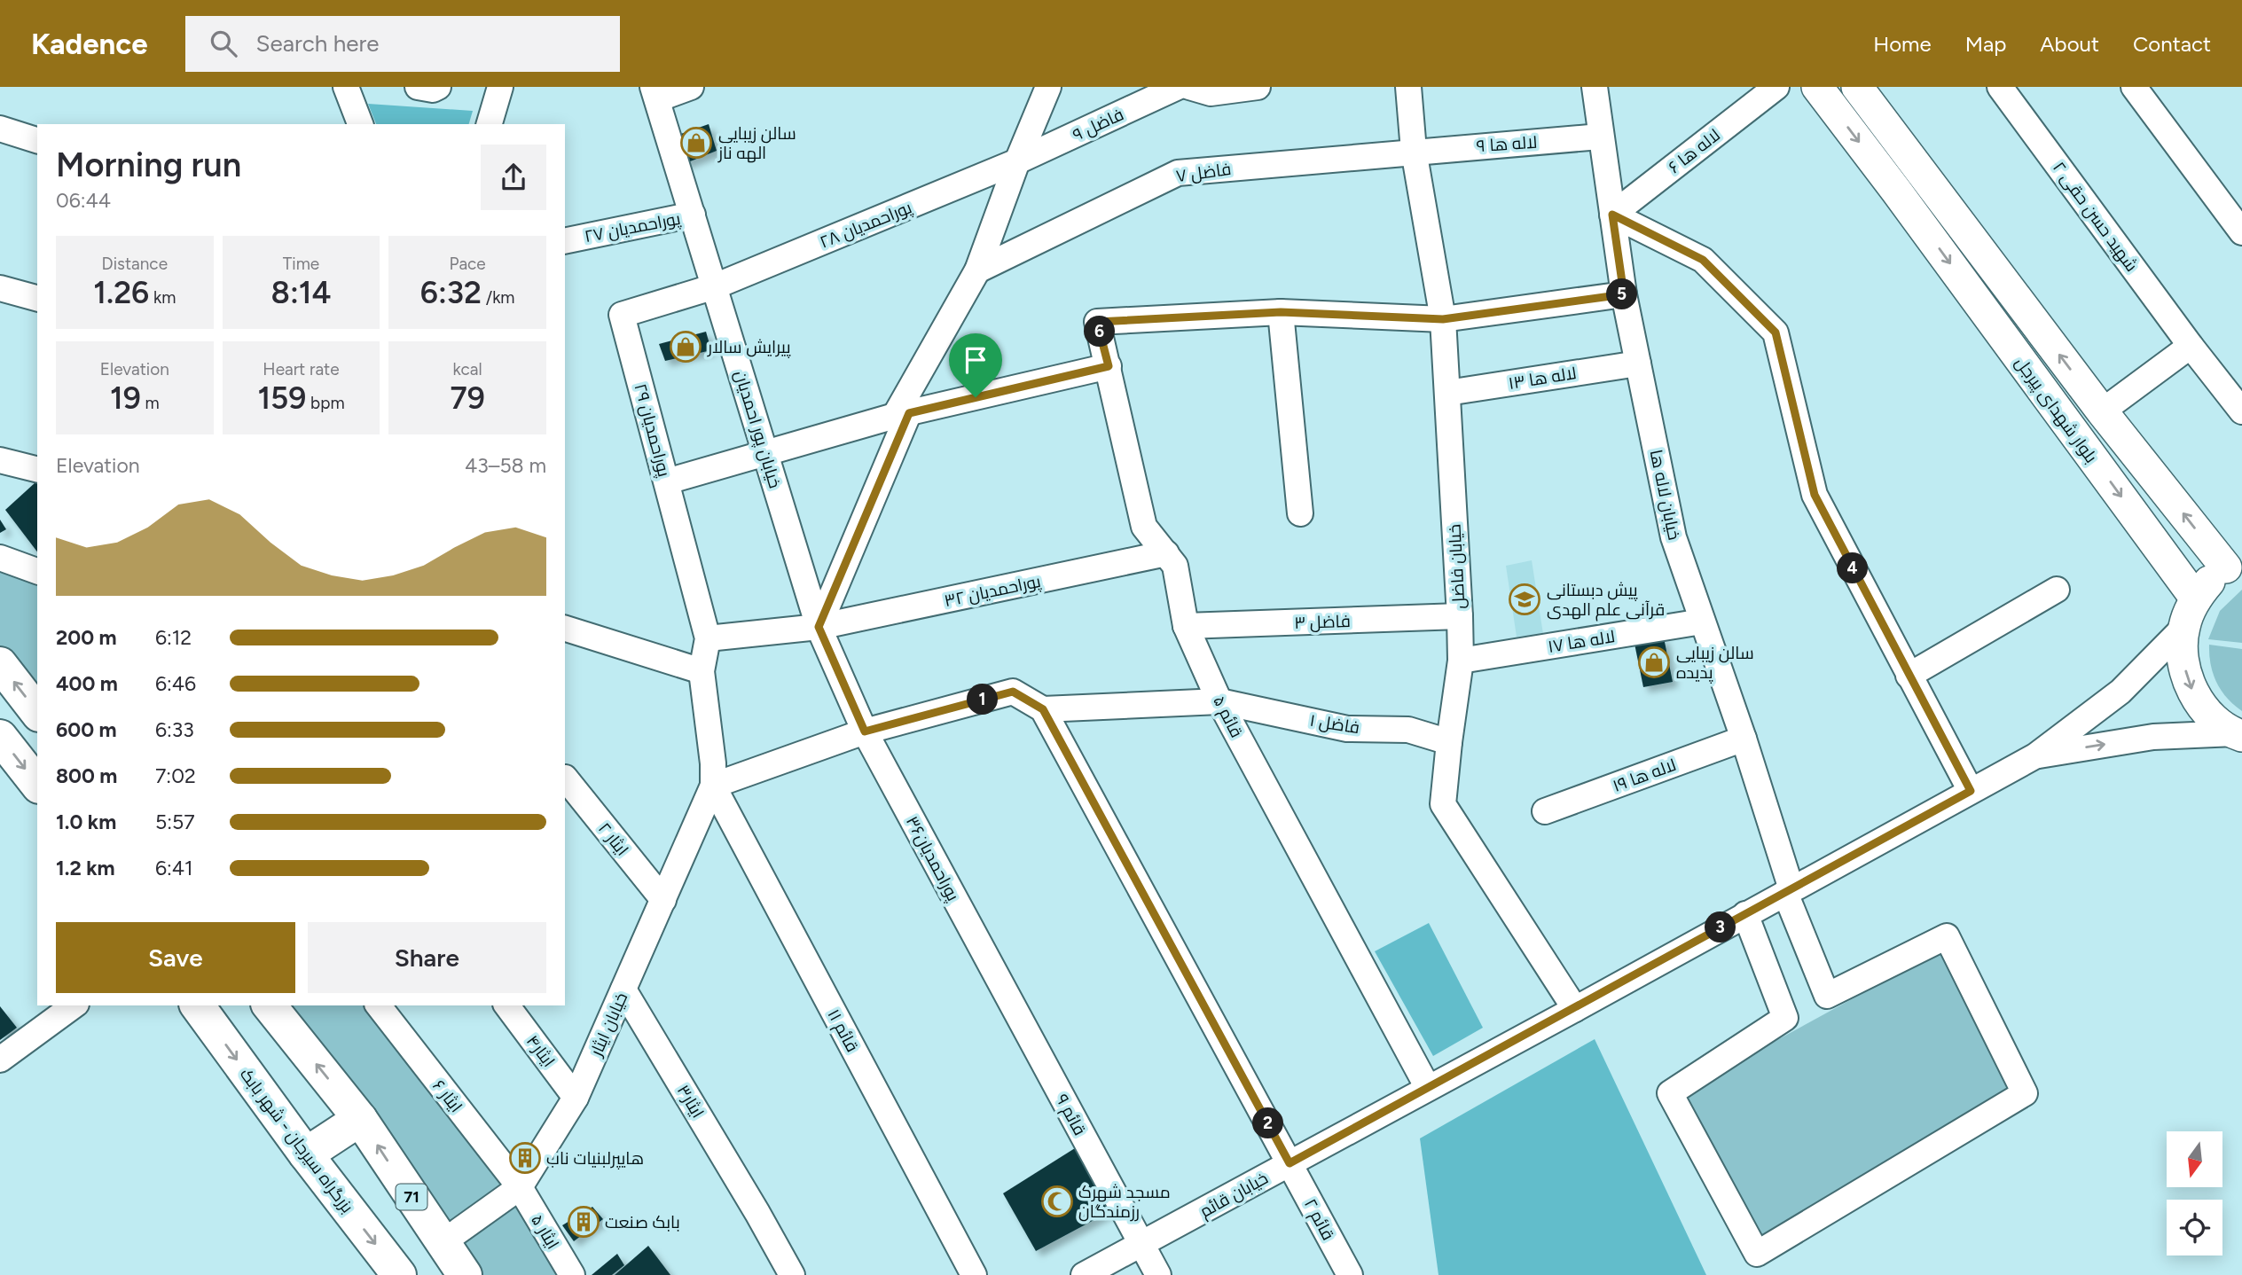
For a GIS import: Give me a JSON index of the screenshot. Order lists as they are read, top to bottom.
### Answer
{
  "streets": {
    "highway": ["بزرگراه سیرجان - شهر بابک", "71"],
    "main road": ["بلوار شهدای پیرجل"],
    "street": [
      "فاضل ۹",
      "لاله ها ۹",
      "لاله ها ۶",
      "فاضل ۷",
      "شهید حسن حقی ۲",
      "پوراحمدیان ۲۸",
      "پوراحمدیان ۲۷",
      "لاله ها ۱۳",
      "خیابان پور احمدیان",
      "پوراحمدیان ۲۹",
      "خیابان لاله ها",
      "خیابان فاضل",
      "پوراحمدیان ۳۲",
      "فاضل ۳",
      "لاله ها ۱۷",
      "قائم ۵",
      "فاضل ۱",
      "لاله ها ۱۹",
      "ایثار ۲",
      "پوراحمدیان۳۶",
      "خیابان ایثار",
      "قائم ۱۱",
      "ایثار۴",
      "ایثار ۶",
      "ایثار۳",
      "قائم ۹",
      "خیابان قائم",
      "قائم ۲",
      "ایثار ۵"
    ]
  },
  "crossings": [
    ["فاضل ۹", "پوراحمدیان ۲۸"],
    ["لاله ها ۹", "فاضل ۷"],
    ["لاله ها ۹", "خیابان لاله ها"],
    ["لاله ها ۹", "خیابان فاضل"],
    ["لاله ها ۶", "خیابان لاله ها"],
    ["فاضل ۷", "خیابان فاضل"],
    ["پوراحمدیان ۲۸", "خیابان پور احمدیان"],
    ["پوراحمدیان ۲۸", "پوراحمدیان ۲۹"],
    ["پوراحمدیان ۲۷", "خیابان پور احمدیان"],
    ["لاله ها ۱۳", "خیابان لاله ها"],
    ["لاله ها ۱۳", "خیابان فاضل"],
    ["خیابان پور احمدیان", "پوراحمدیان ۲۹"],
    ["خیابان پور احمدیان", "پوراحمدیان ۳۲"],
    ["خیابان پور احمدیان", "پوراحمدیان۳۶"],
    ["پوراحمدیان ۲۹", "پوراحمدیان ۳۲"],
    ["خیابان لاله ها", "لاله ها ۱۷"],
    ["خیابان لاله ها", "لاله ها ۱۹"],
    ["خیابان لاله ها", "خیابان قائم"],
    ["خیابان فاضل", "فاضل ۳"],
    ["خیابان فاضل", "لاله ها ۱۷"],
    ["خیابان فاضل", "فاضل ۱"],
    ["خیابان فاضل", "خیابان قائم"],
    ["پوراحمدیان ۳۲", "قائم ۵"],
    ["فاضل ۳", "قائم ۵"],
    ["قائم ۵", "فاضل ۱"],
    ["قائم ۵", "خیابان قائم"],
    ["فاضل ۱", "قائم ۲"],
    ["ایثار ۲", "خیابان ایثار"],
    ["پوراحمدیان۳۶", "قائم ۹"],
    ["خیابان ایثار", "قائم ۱۱"],
    ["خیابان ایثار", "ایثار۴"],
    ["خیابان ایثار", "ایثار ۶"],
    ["خیابان ایثار", "ایثار۳"],
    ["خیابان ایثار", "71"],
    ["خیابان ایثار", "ایثار ۵"],
    ["ایثار ۶", "ایثار ۵"],
    ["قائم ۹", "خیابان قائم"],
    ["خیابان قائم", "قائم ۲"]
  ],
  "places": {
    "shop": ["سالن زیبایی الهه ناز", "پیرایش سالار", "سالن زیبایی پدیده"],
    "school or university": ["پیش دبستانی قرآنی علم الهدی"],
    "building": ["هایپرلبنیات ناب", "بابک صنعت"],
    "mosque": ["مسجد شهرک رزمندگان"]
  },
  "north": "bottom",
  "page": {
    "header": "Kadence",
    "search": "Search here",
    "nav": [
      "Home",
      "Map",
      "About",
      "Contact"
    ],
    "heading": ["Morning run", "06:44"],
    "stats": [
      ["Distance", "1.26 km"],
      ["Time", "8:14"],
      ["Pace", "6:32 /km"],
      ["Elevation", "19 m"],
      ["Heart rate", "159 bpm"],
      ["kcal", "79"]
    ],
    "pins": [
      "5",
      "6",
      "4",
      "1",
      "3",
      "2"
    ],
    "chart": ["Elevation", "43–58 m"],
    "list": [
      {
        "name": "200 m",
        "note": "6:12"
      },
      {
        "name": "400 m",
        "note": "6:46"
      },
      {
        "name": "600 m",
        "note": "6:33"
      },
      {
        "name": "800 m",
        "note": "7:02"
      },
      {
        "name": "1.0 km",
        "note": "5:57"
      },
      {
        "name": "1.2 km",
        "note": "6:41"
      }
    ],
    "buttons": ["Save", "Share"]
  }
}
